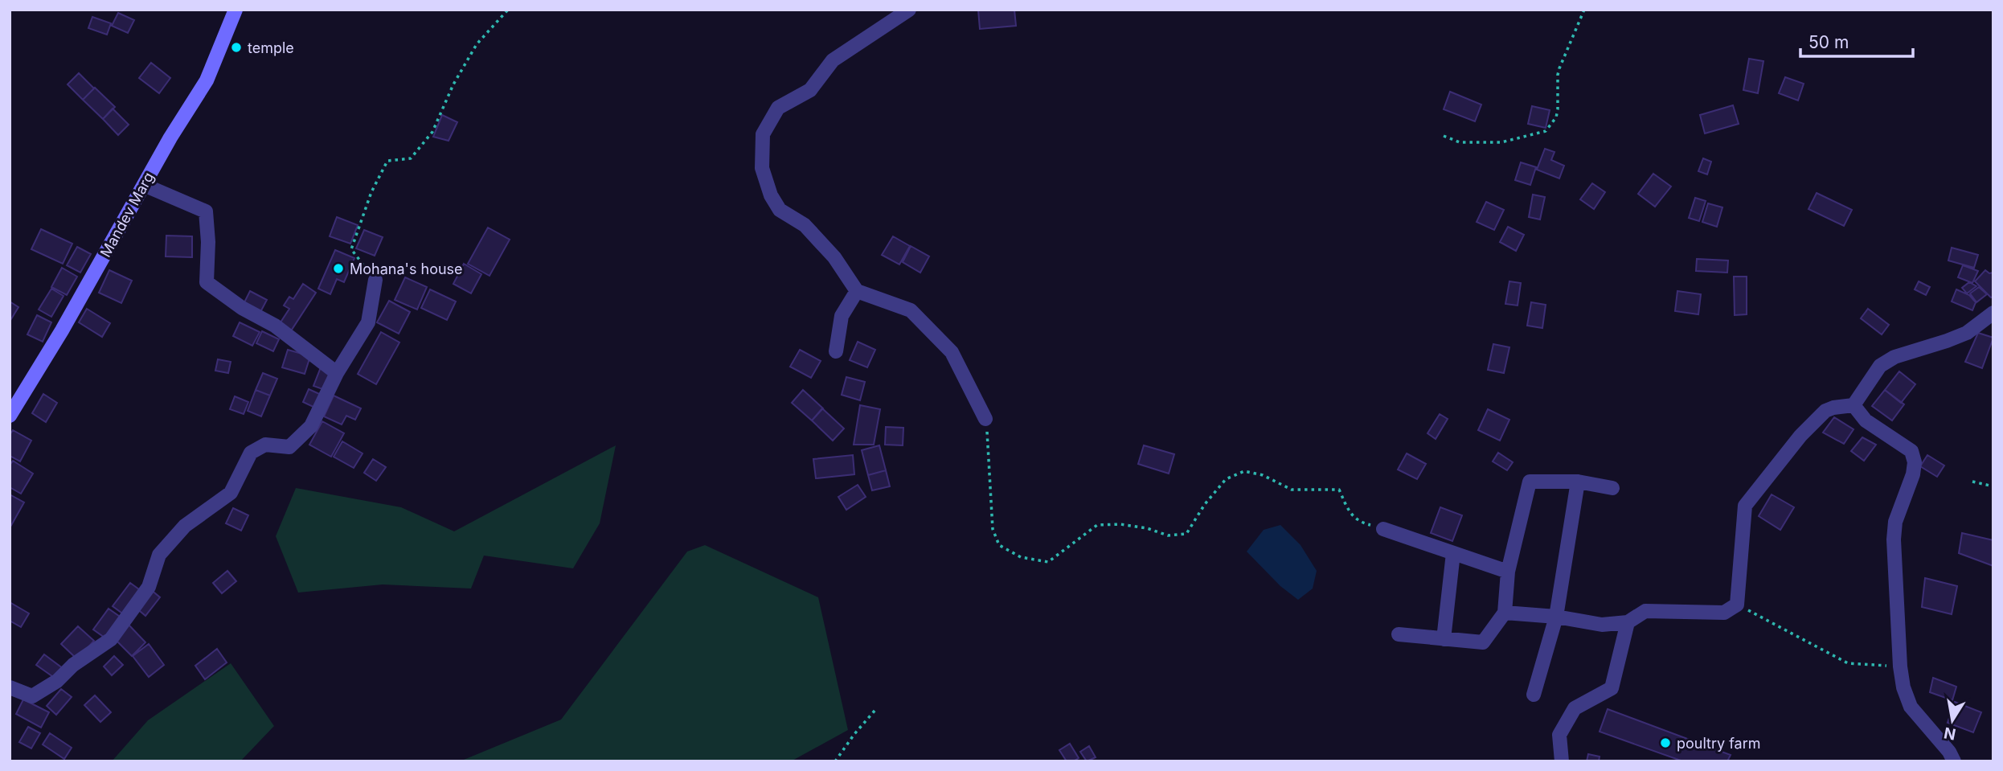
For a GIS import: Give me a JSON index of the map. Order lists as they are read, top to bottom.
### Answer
{
  "streets": {
    "main road": ["Mandev Marg"]
  },
  "places": ["temple", "Mohana's house", "poultry farm"],
  "scale_bar": "50 m",
  "north": "bottom"
}
